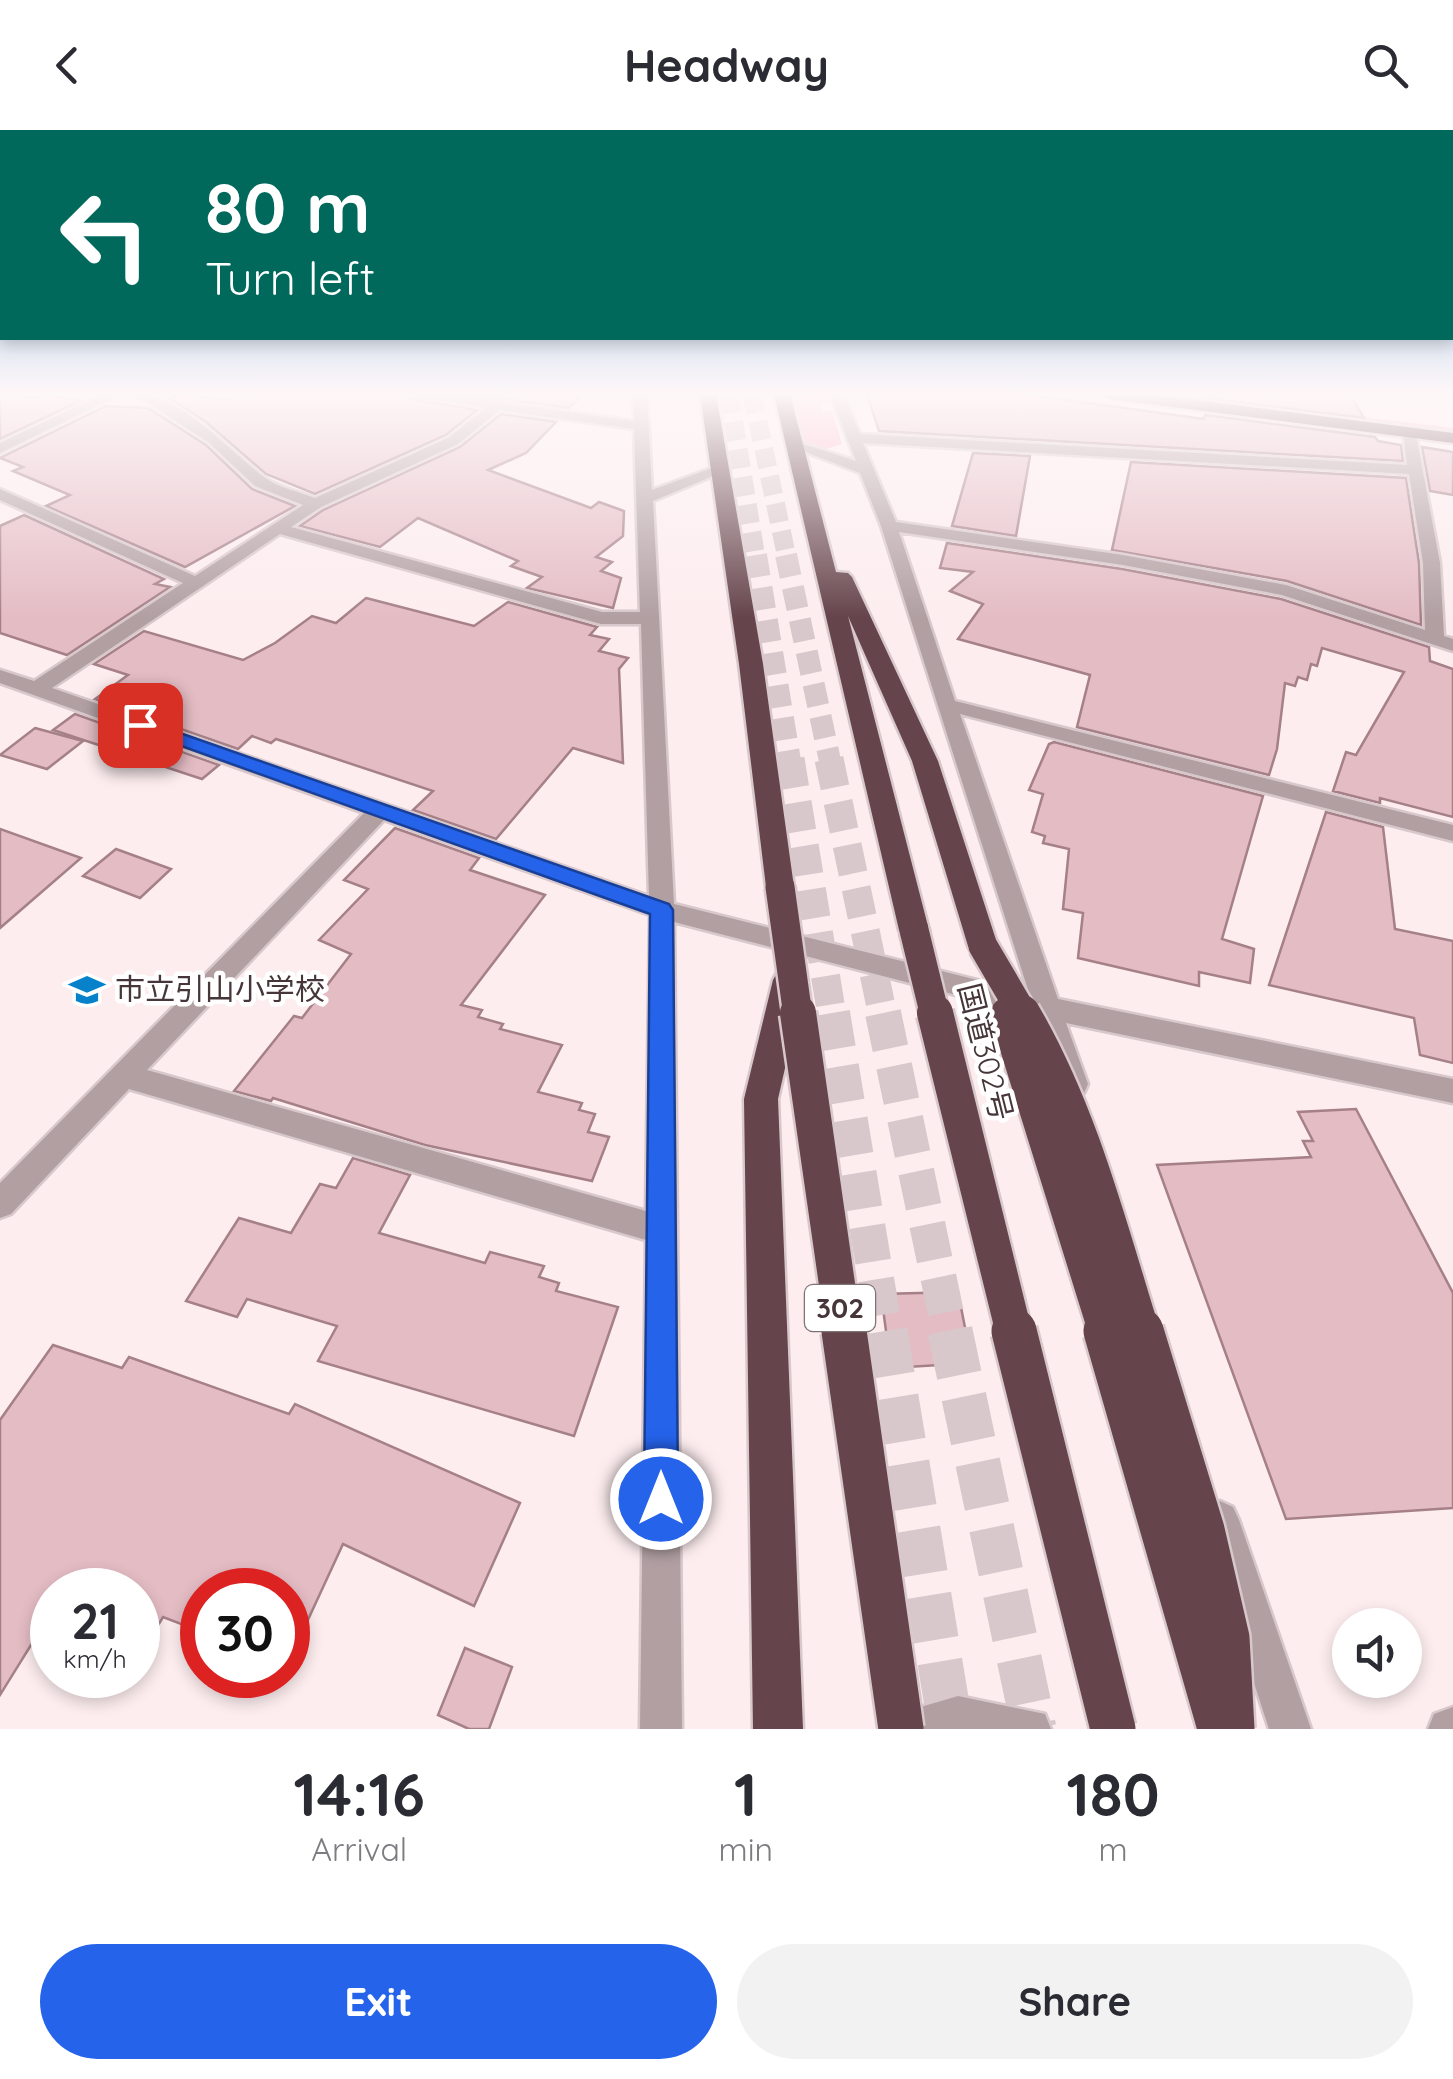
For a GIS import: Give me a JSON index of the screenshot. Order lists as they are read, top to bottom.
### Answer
{
  "streets": {
    "highway": ["国道302号", "302"]
  },
  "places": {
    "school or university": ["市立引山小学校"]
  },
  "page": {
    "header": "Headway",
    "turn": ["80 m", "Turn left"],
    "speed": "21 km/h",
    "limit": "30",
    "eta": [
      "14:16",
      "Arrival",
      "1",
      "min",
      "180",
      "m"
    ],
    "buttons": ["Exit", "Share"]
  }
}
